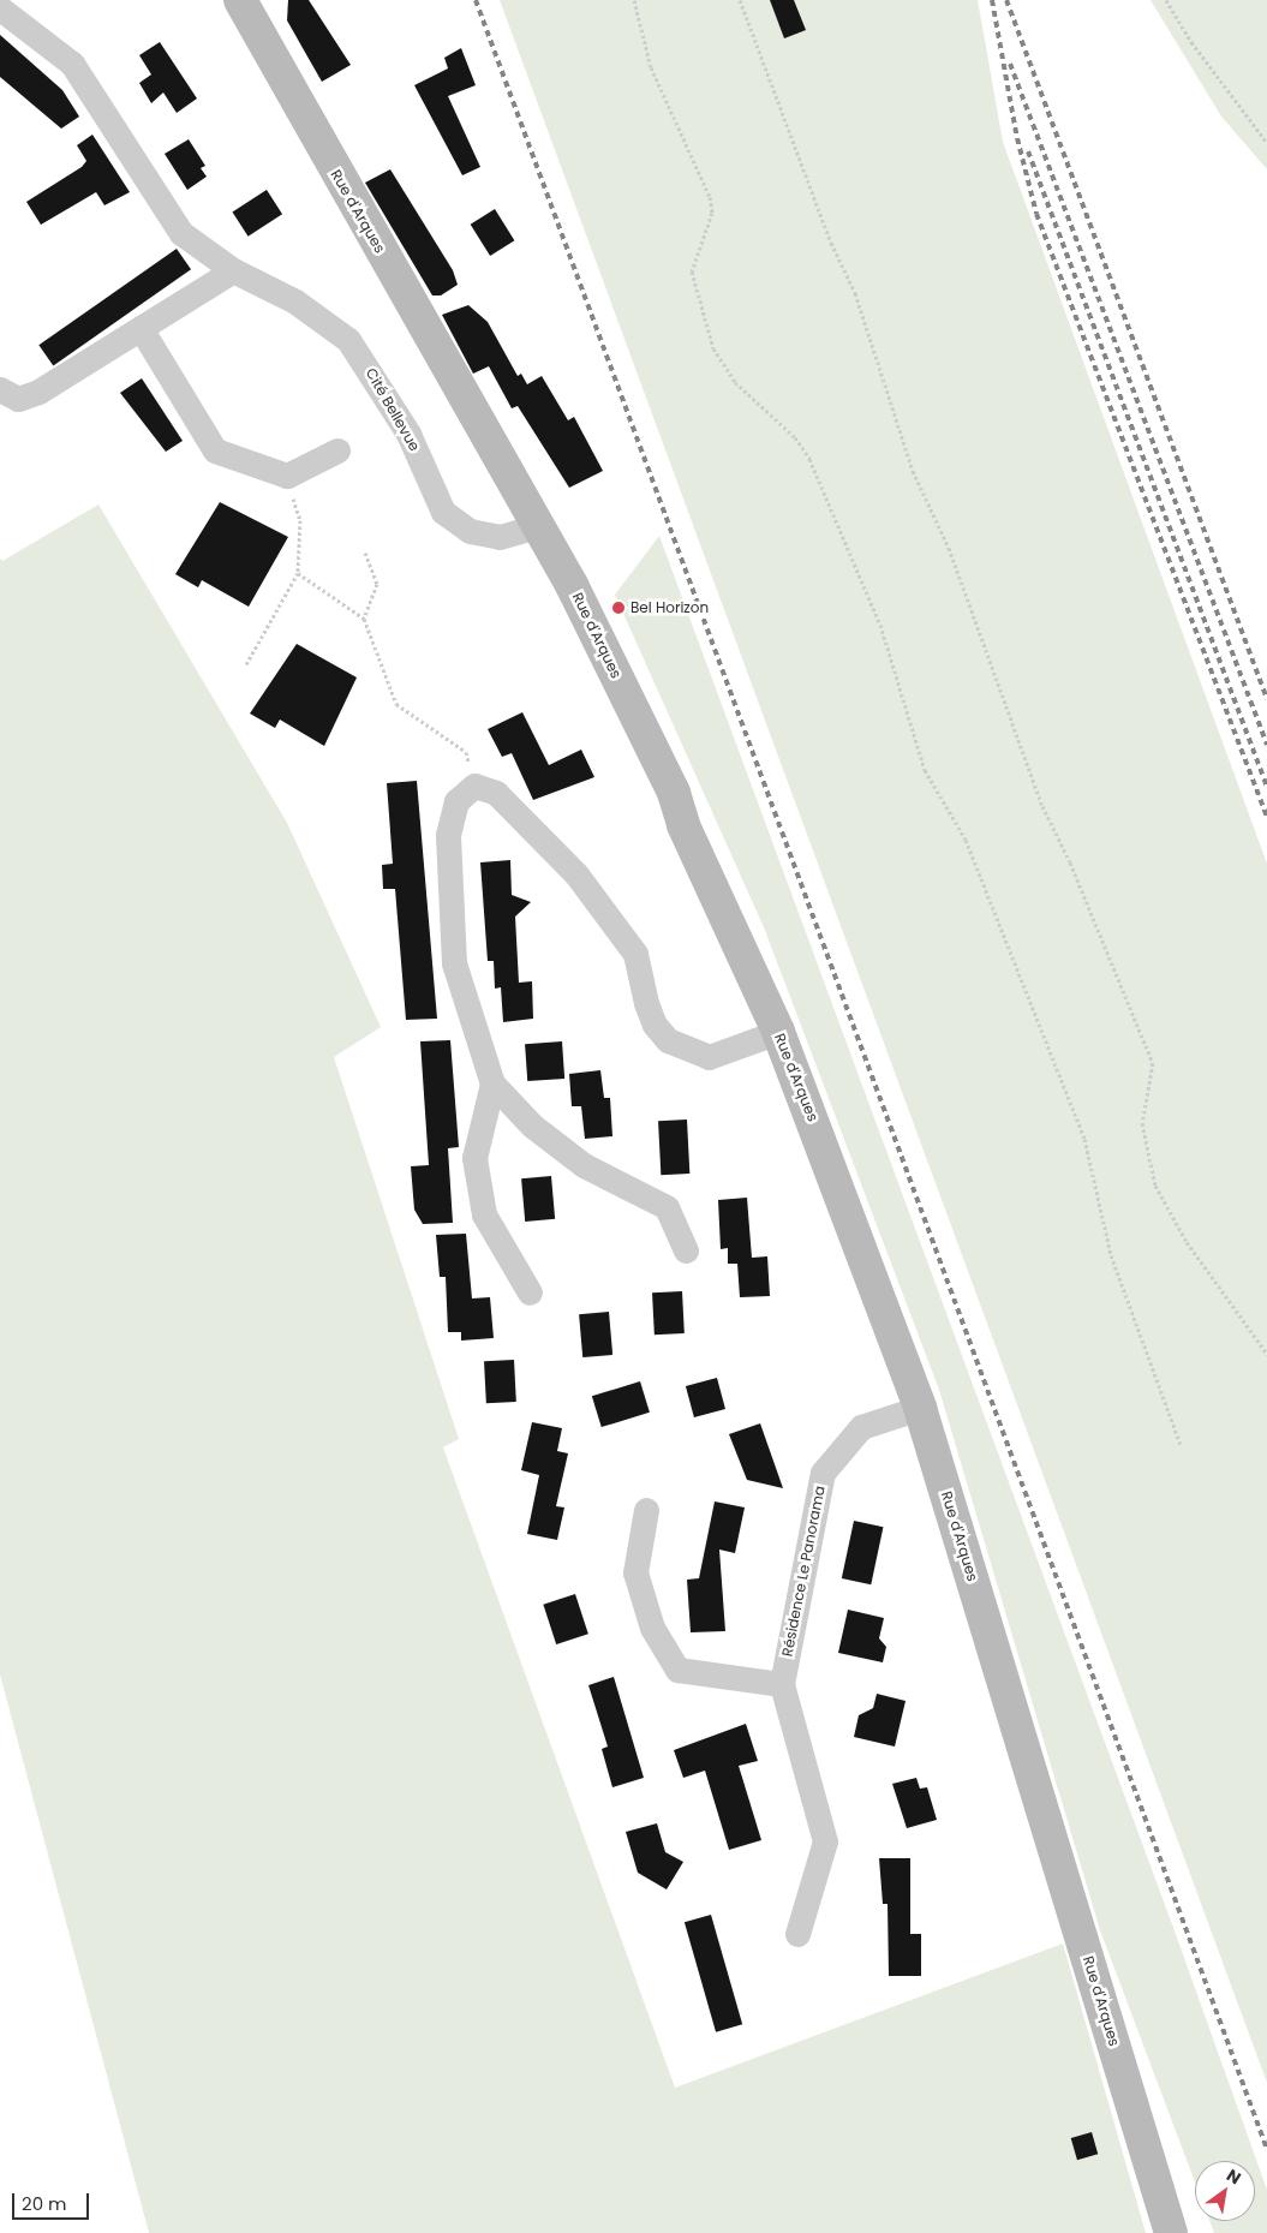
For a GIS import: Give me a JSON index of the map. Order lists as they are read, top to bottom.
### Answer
{
  "streets": {
    "main road": ["Rue d'Arques"],
    "street": ["Cité Bellevue", "Résidence Le Panorama"]
  },
  "crossings": [
    ["Rue d'Arques", "Cité Bellevue"],
    ["Rue d'Arques", "Résidence Le Panorama"]
  ],
  "places": ["Bel Horizon"],
  "scale_bar": "20 m",
  "north": "top right"
}
